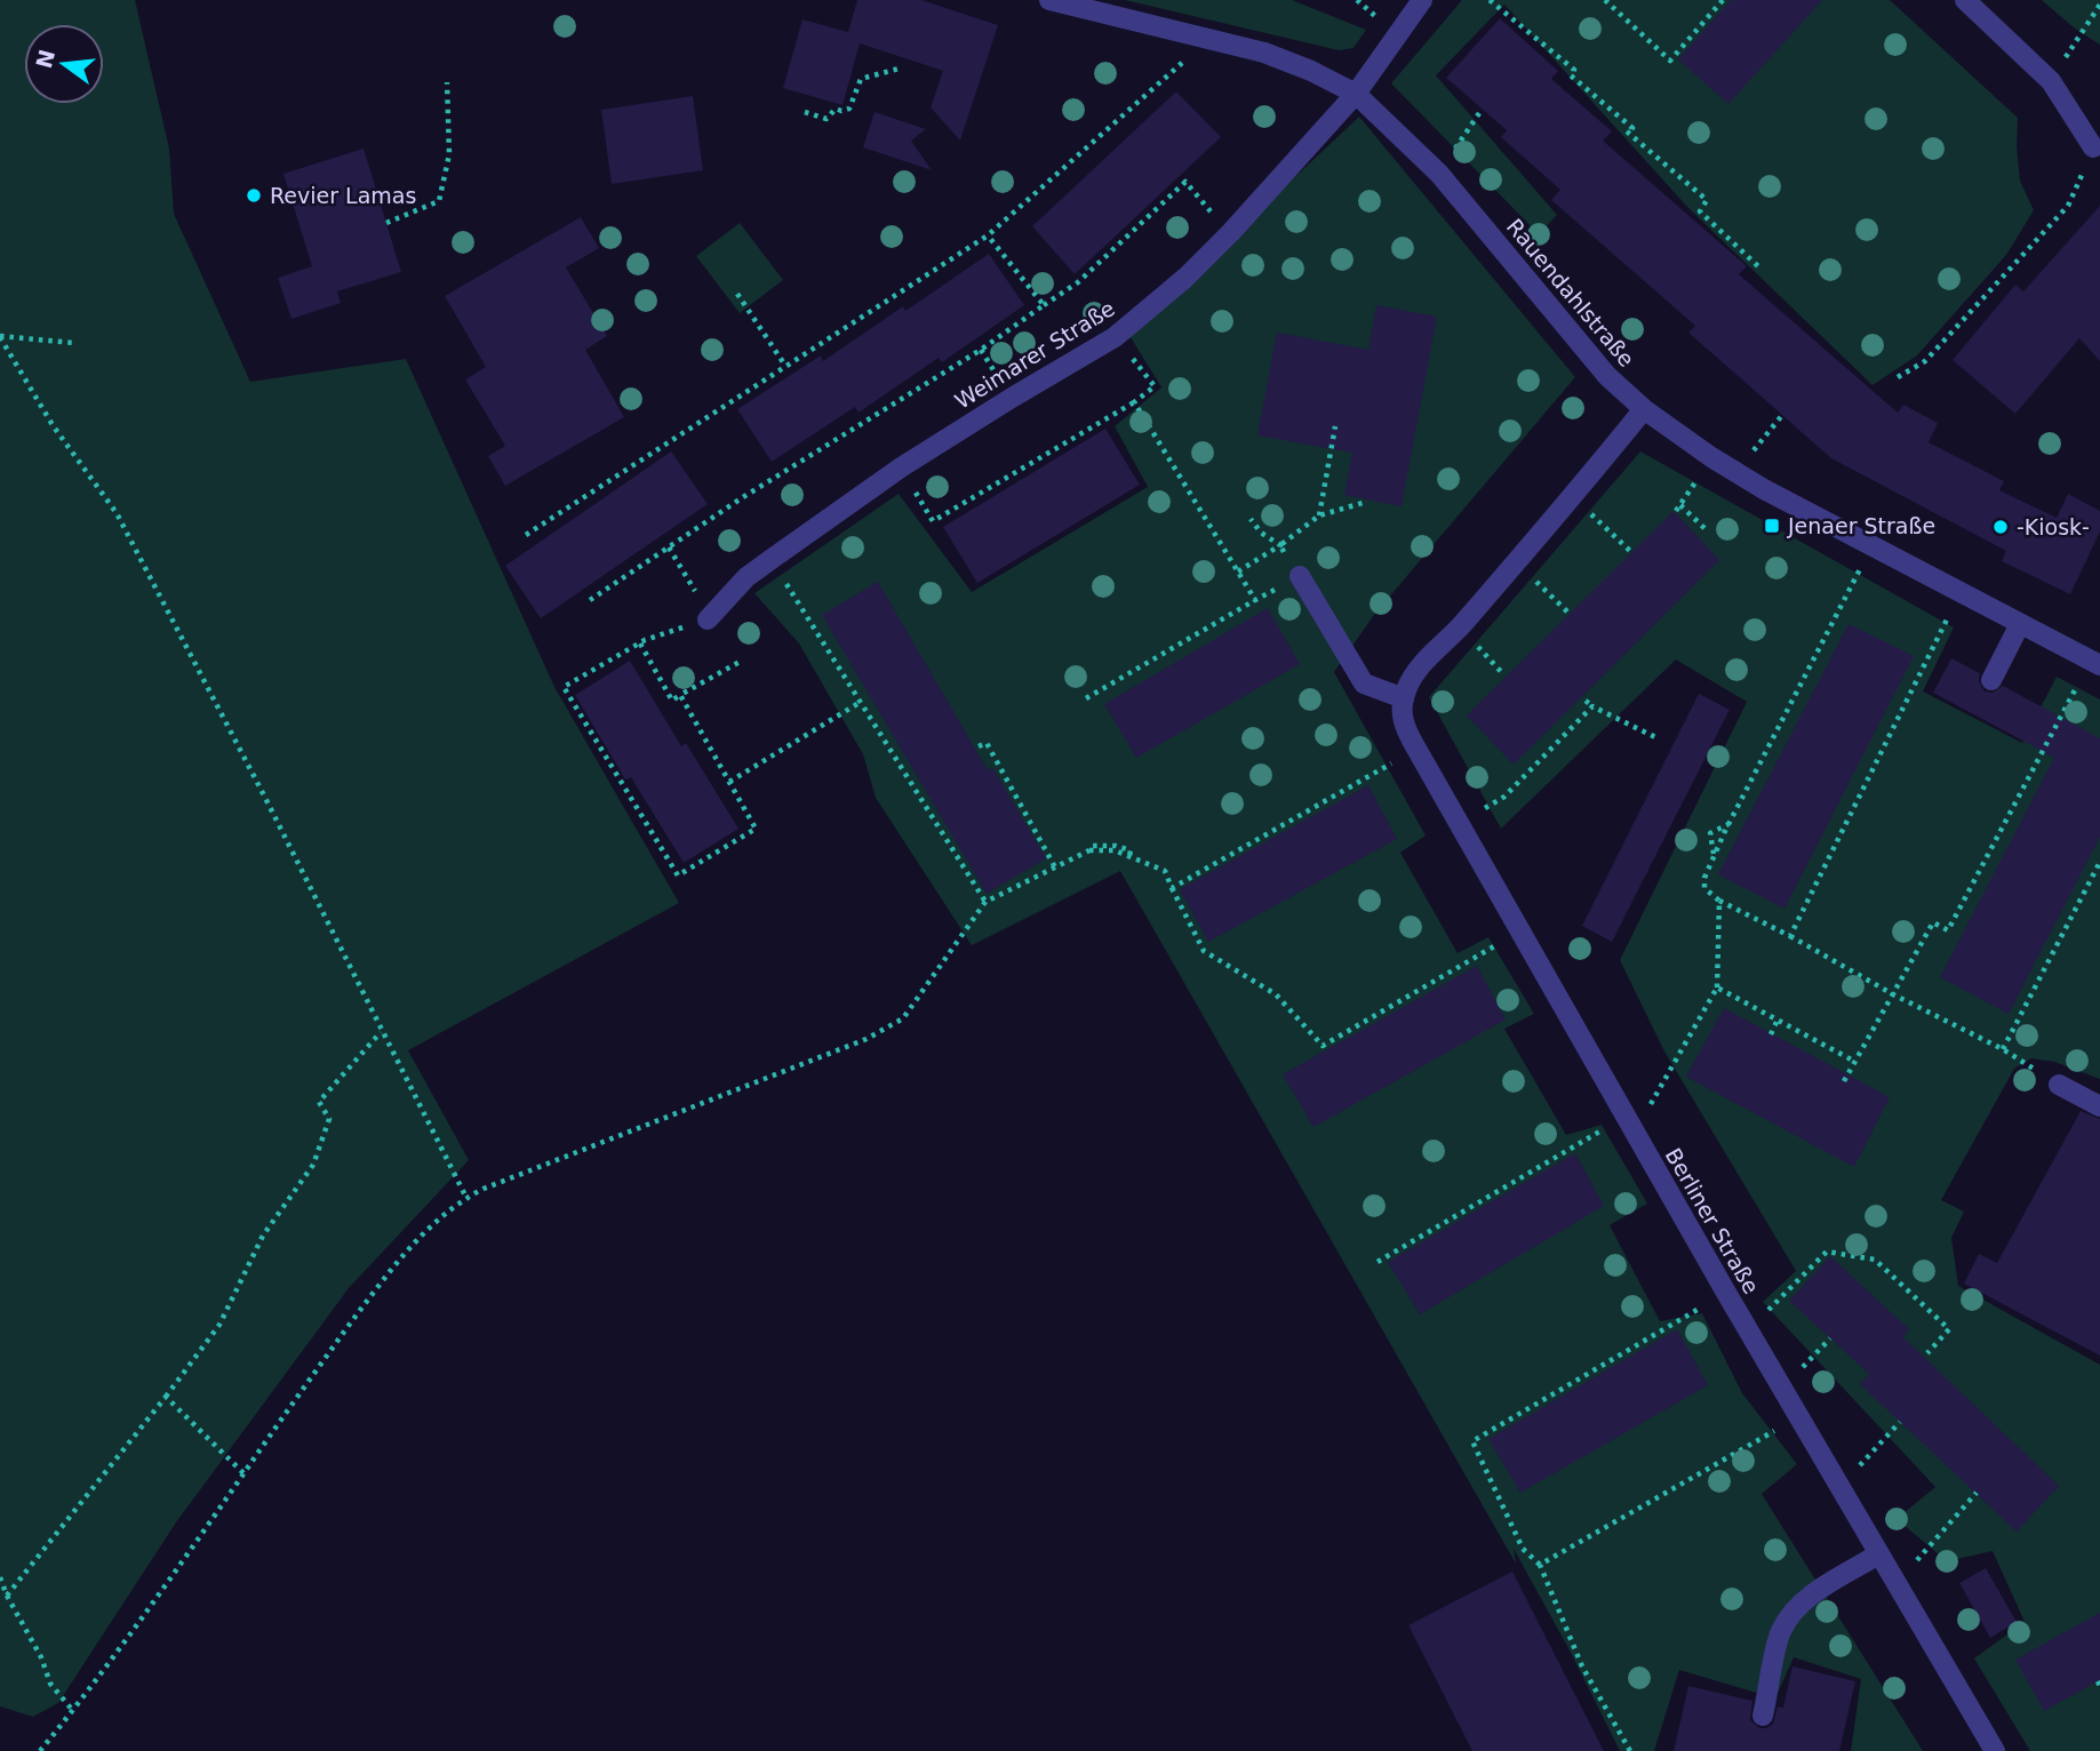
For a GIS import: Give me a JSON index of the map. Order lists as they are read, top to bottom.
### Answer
{
  "streets": {
    "street": ["Rauendahlstraße", "Weimarer Straße", "Berliner Straße"]
  },
  "crossings": [
    ["Rauendahlstraße", "Weimarer Straße"]
  ],
  "places": {
    "other": ["Revier Lamas", "-Kiosk-"],
    "transit": ["Jenaer Straße"]
  },
  "north": "left"
}
